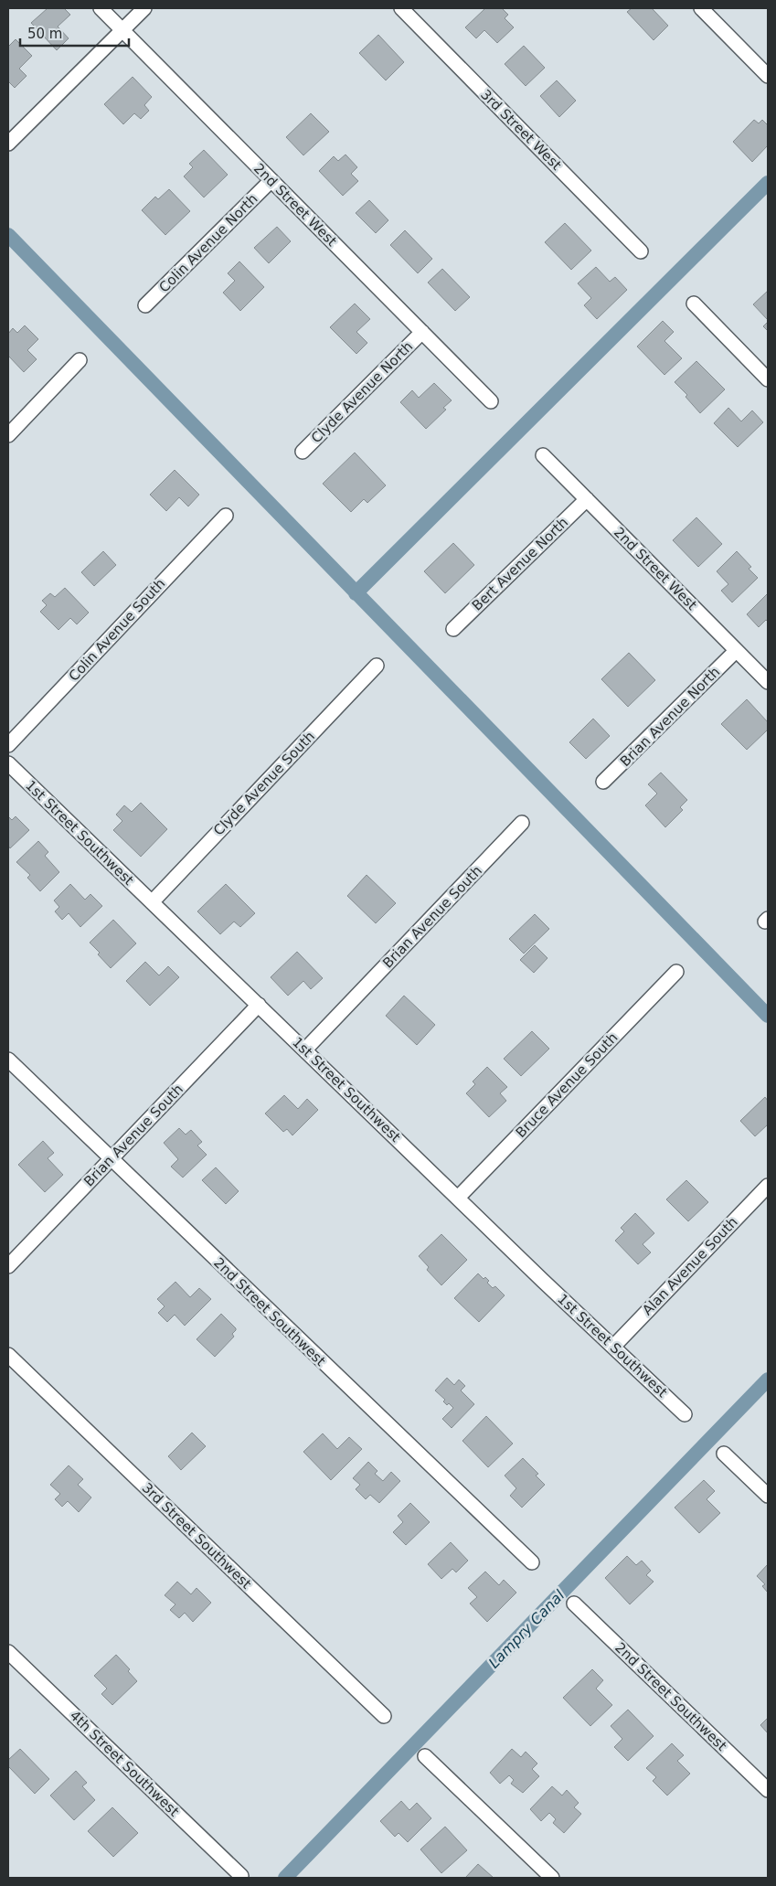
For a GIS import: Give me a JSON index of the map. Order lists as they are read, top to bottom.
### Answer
{
  "streets": {
    "street": [
      "3rd Street West",
      "2nd Street West",
      "Colin Avenue North",
      "Clyde Avenue North",
      "Bert Avenue North",
      "Colin Avenue South",
      "Brian Avenue North",
      "Clyde Avenue South",
      "1st Street Southwest",
      "Brian Avenue South",
      "Bruce Avenue South",
      "Alan Avenue South",
      "2nd Street Southwest",
      "3rd Street Southwest",
      "4th Street Southwest"
    ]
  },
  "crossings": [
    ["2nd Street West", "Colin Avenue North"],
    ["2nd Street West", "Clyde Avenue North"],
    ["2nd Street West", "Bert Avenue North"],
    ["2nd Street West", "Brian Avenue North"],
    ["Clyde Avenue South", "1st Street Southwest"],
    ["1st Street Southwest", "Brian Avenue South"],
    ["1st Street Southwest", "Bruce Avenue South"],
    ["1st Street Southwest", "Alan Avenue South"],
    ["Brian Avenue South", "2nd Street Southwest"]
  ],
  "water": ["Lampry Canal"],
  "scale_bar": "50 m"
}
